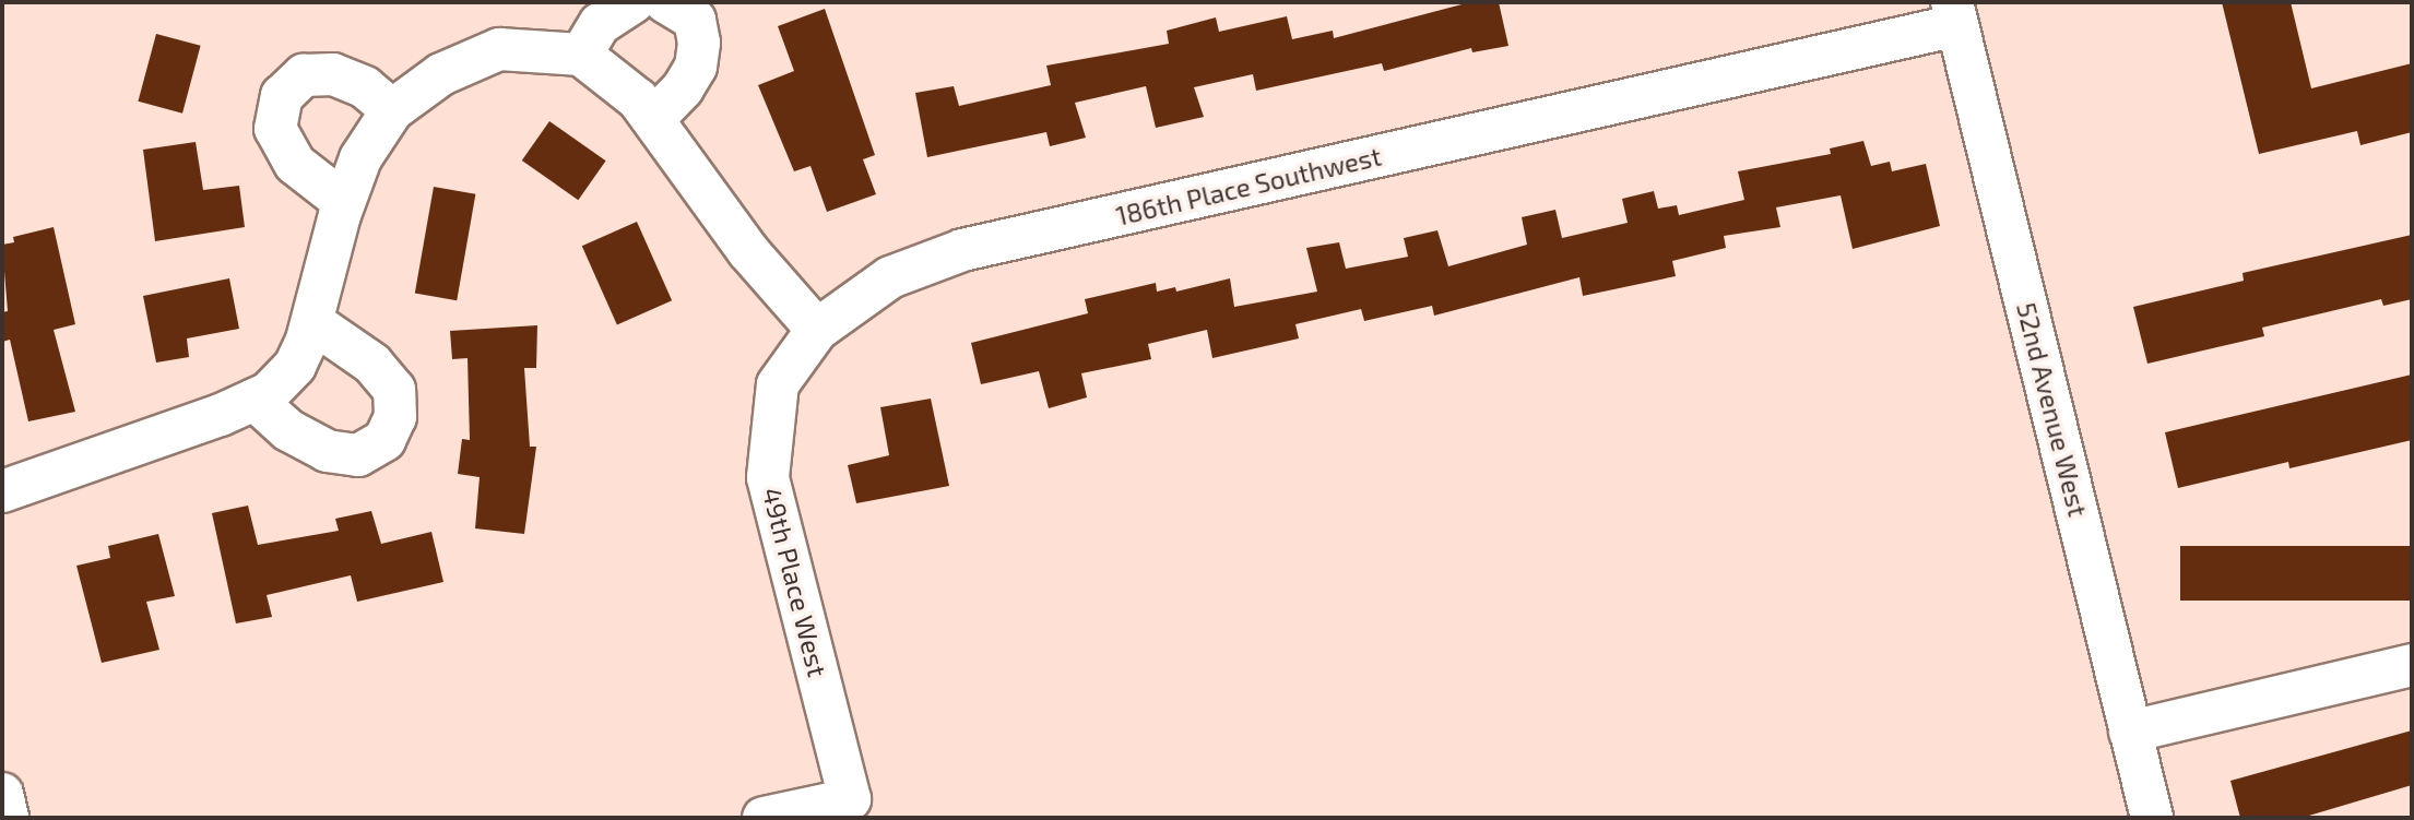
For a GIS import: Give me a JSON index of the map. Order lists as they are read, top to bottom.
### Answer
{
  "streets": {
    "street": ["186th Place Southwest", "52nd Avenue West", "49th Place West"]
  },
  "crossings": [
    ["186th Place Southwest", "52nd Avenue West"],
    ["186th Place Southwest", "49th Place West"]
  ]
}
